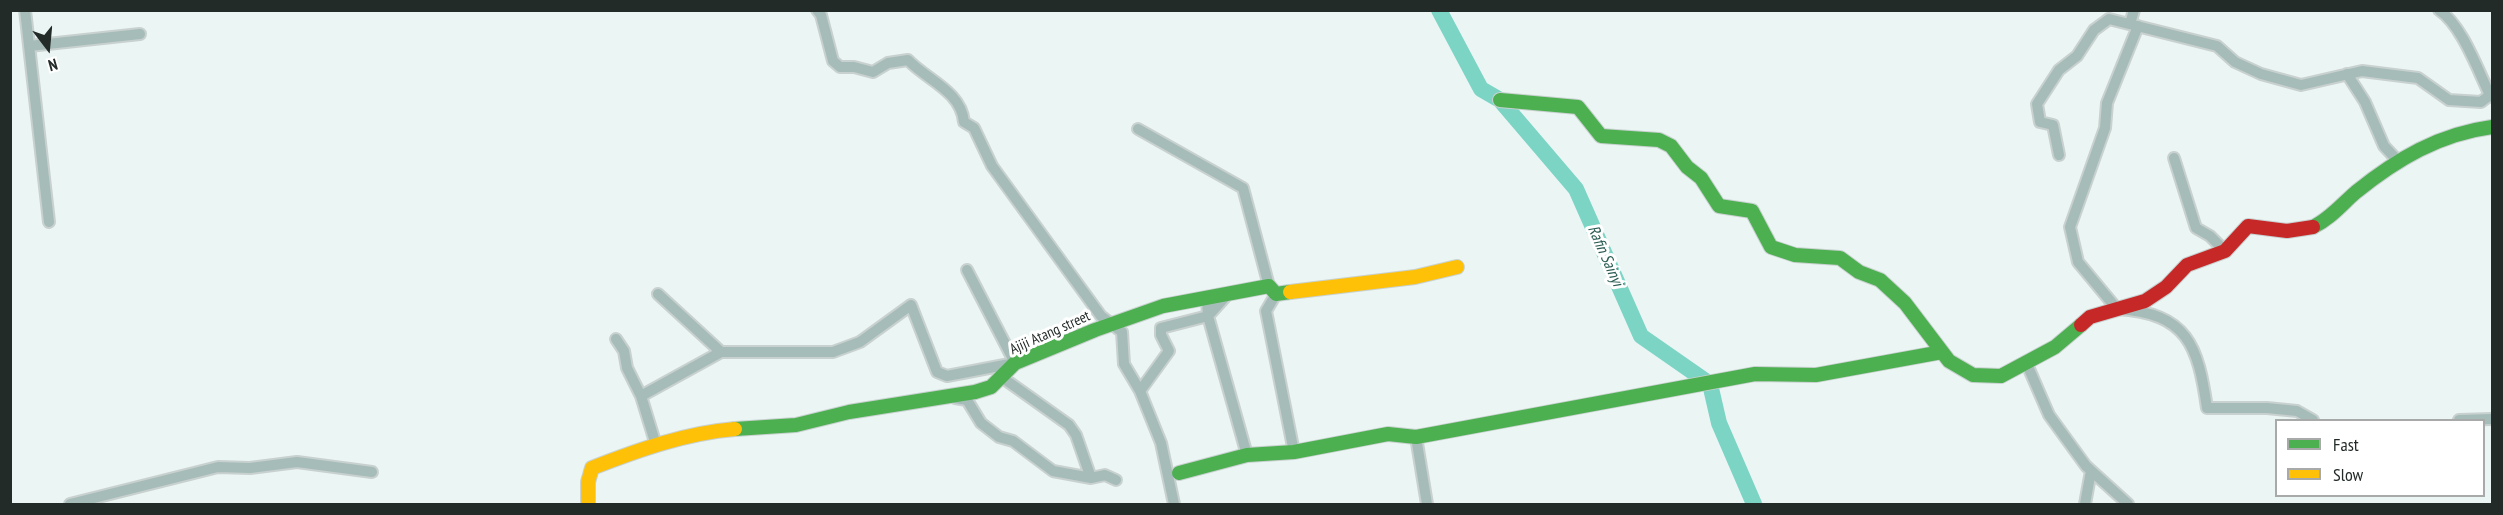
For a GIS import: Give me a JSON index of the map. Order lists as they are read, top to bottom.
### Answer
{
  "streets": {
    "street": ["Ajiji Atang street"]
  },
  "water": ["Rafin Sainyi"],
  "legend": ["Fast", "Slow"],
  "north": "bottom"
}
